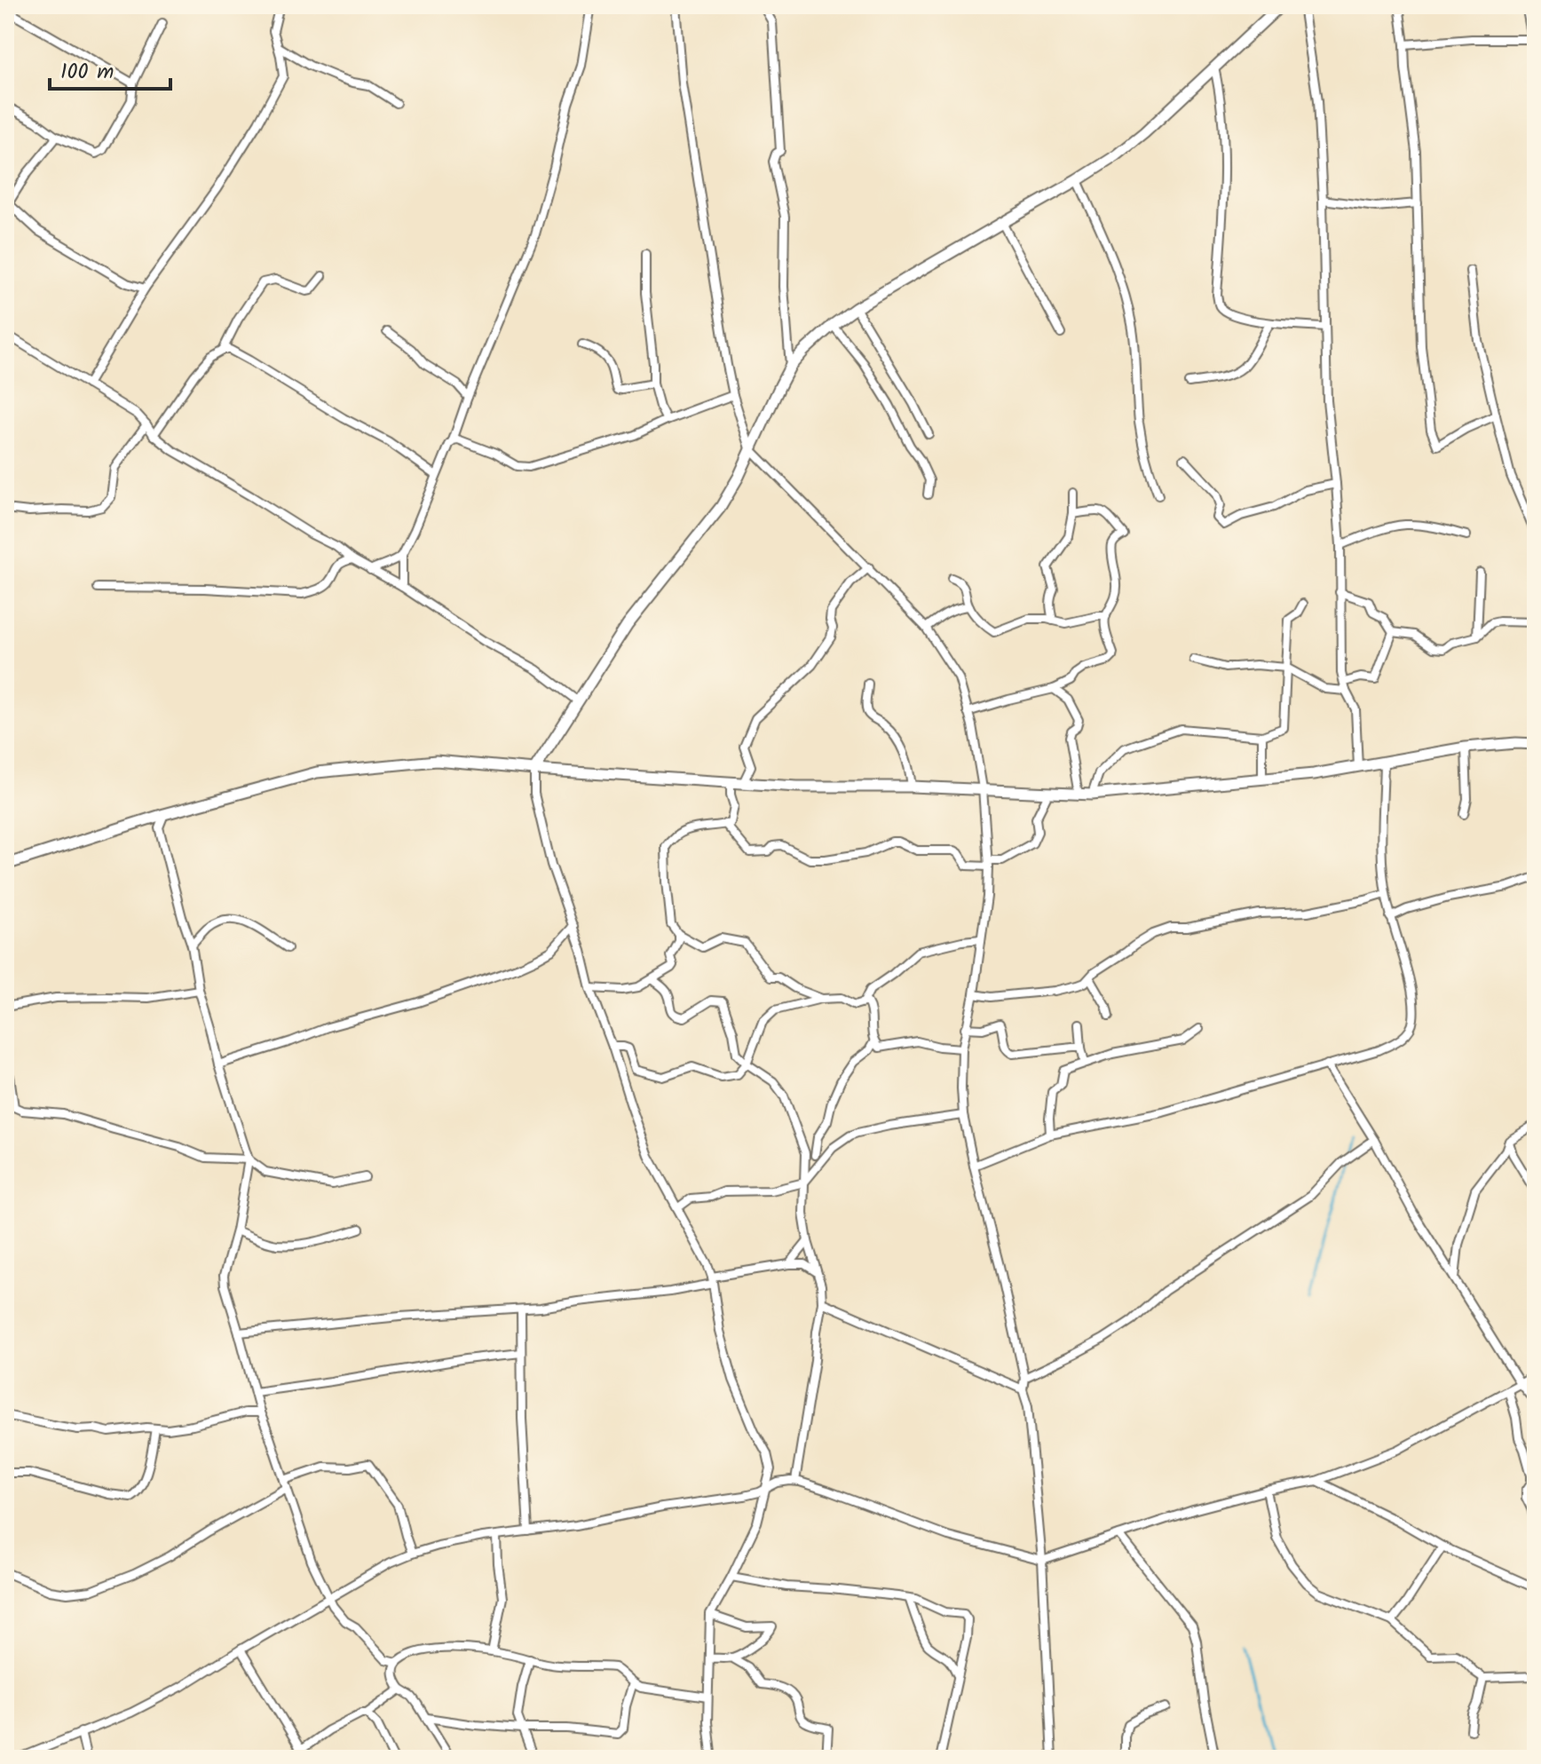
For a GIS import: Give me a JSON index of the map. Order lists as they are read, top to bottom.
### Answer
{
  "scale_bar": "100 m"
}
